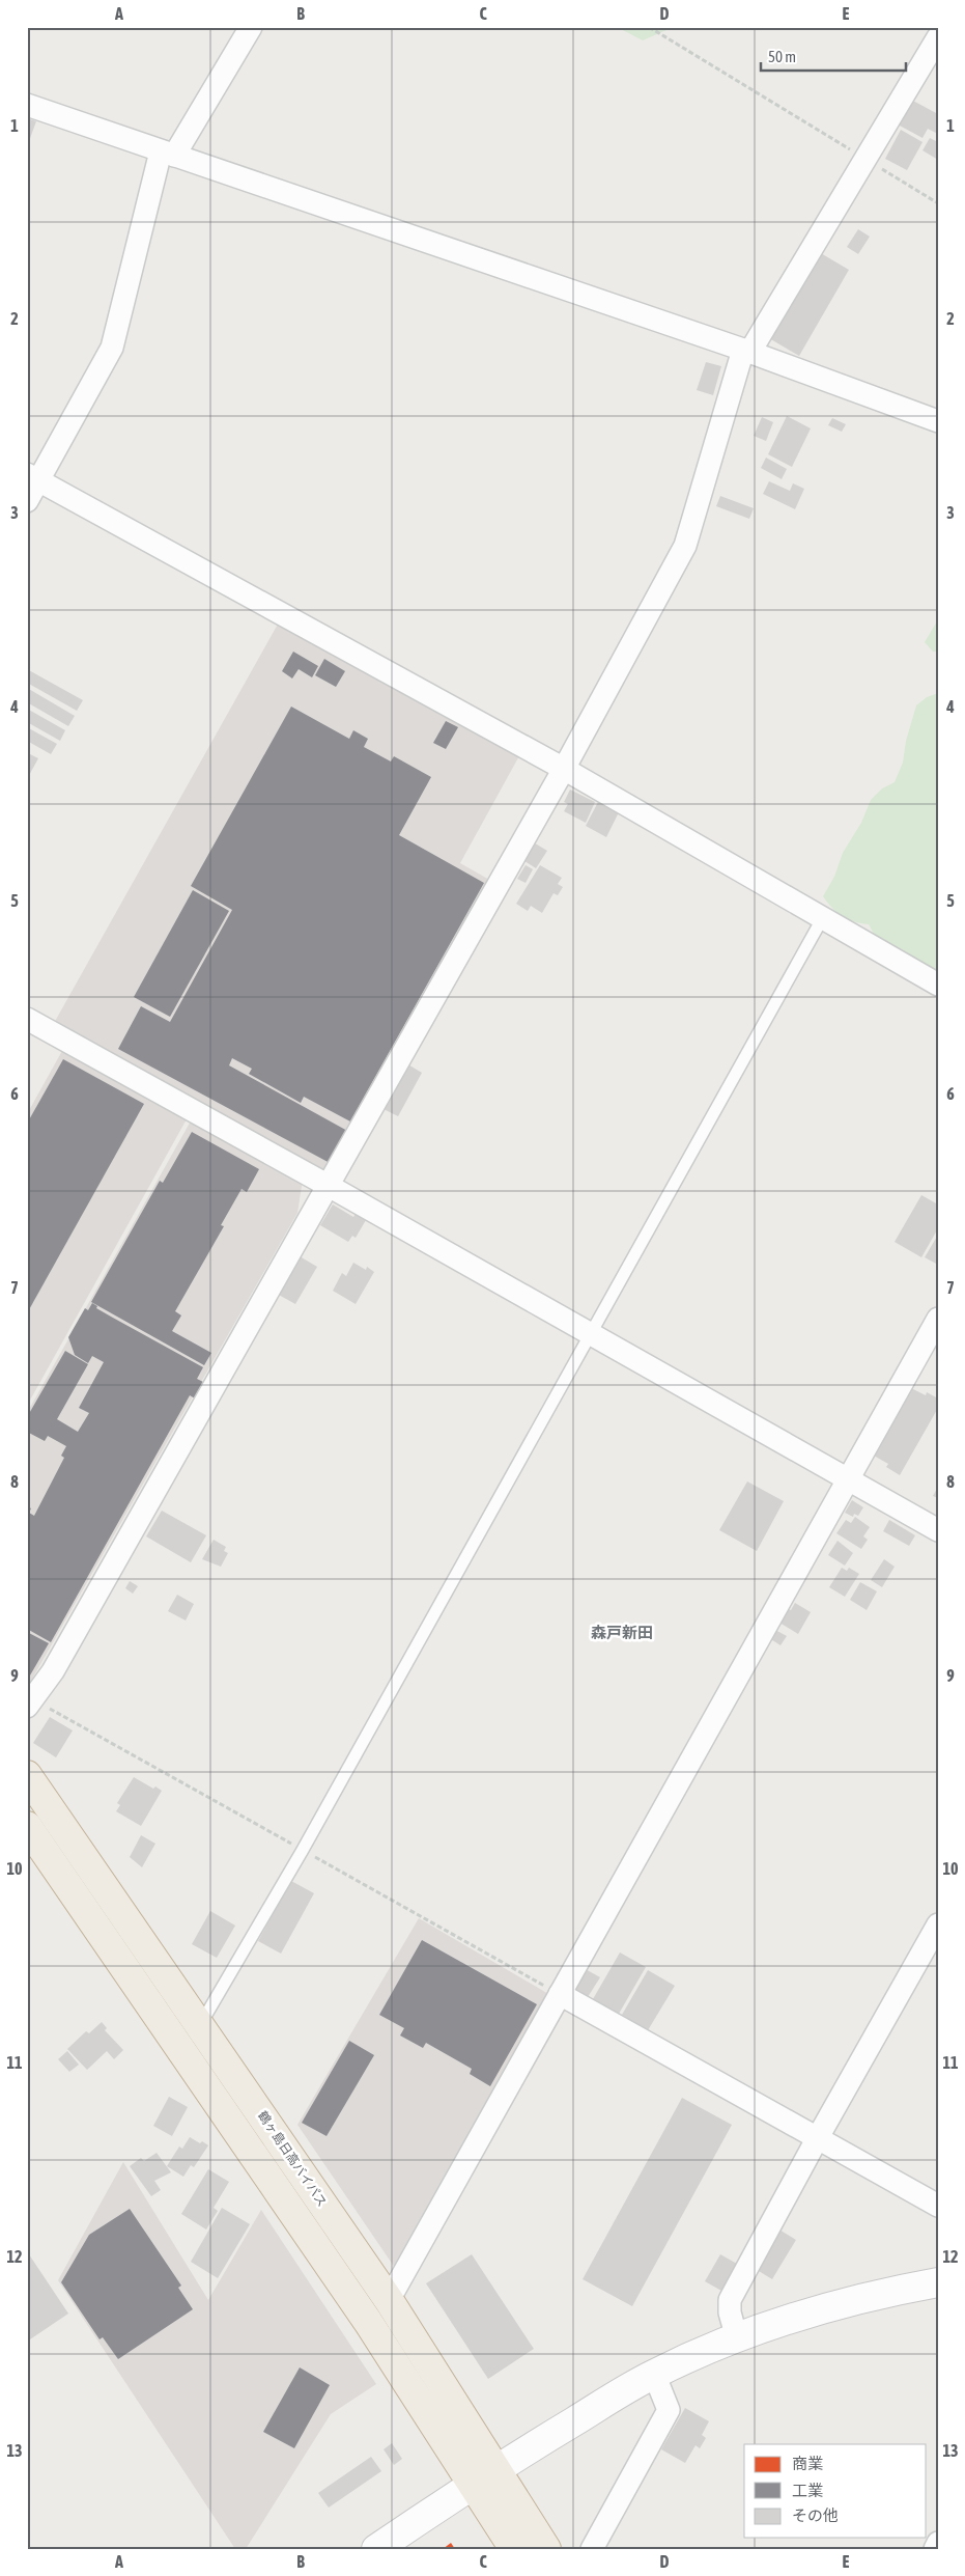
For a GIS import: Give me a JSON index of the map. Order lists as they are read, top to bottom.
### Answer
{
  "streets": {
    "highway": ["鶴ヶ島日高バイパス"]
  },
  "districts": ["森戸新田"],
  "legend": ["商業", "工業", "その他"],
  "scale_bar": "50 m",
  "grid": {
    "columns": [
      "A",
      "B",
      "C",
      "D",
      "E"
    ],
    "rows": [
      "1",
      "2",
      "3",
      "4",
      "5",
      "6",
      "7",
      "8",
      "9",
      "10",
      "11",
      "12",
      "13"
    ]
  }
}
